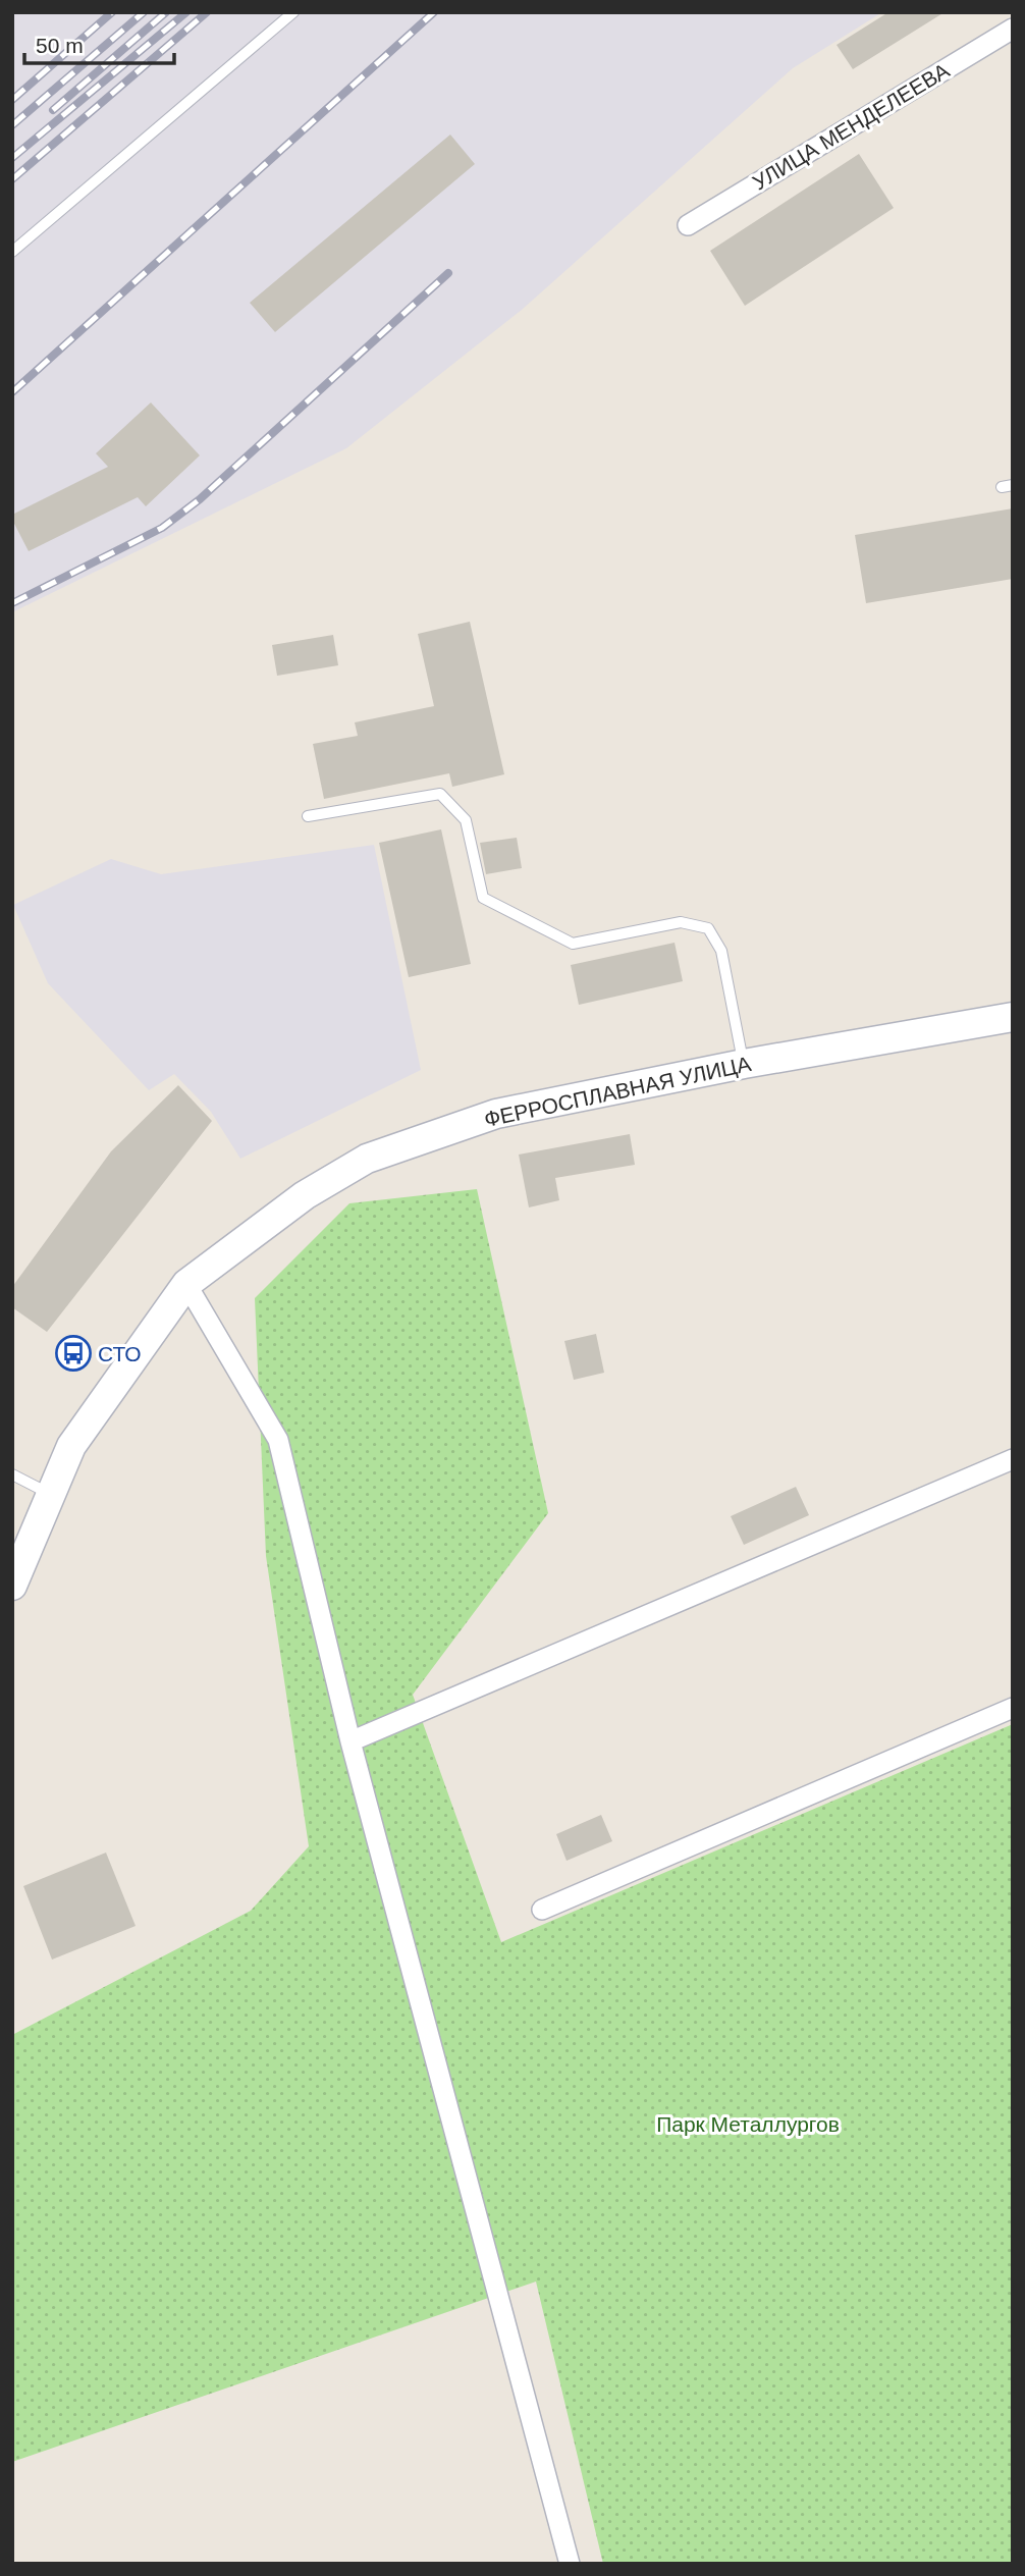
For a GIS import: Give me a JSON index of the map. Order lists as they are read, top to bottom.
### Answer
{
  "streets": {
    "main road": ["ФЕРРОСПЛАВНАЯ УЛИЦА"],
    "street": ["УЛИЦА МЕНДЕЛЕЕВА"]
  },
  "parks": ["Парк Металлургов"],
  "places": {
    "bus stop": ["СТО"]
  },
  "scale_bar": "50 m"
}
